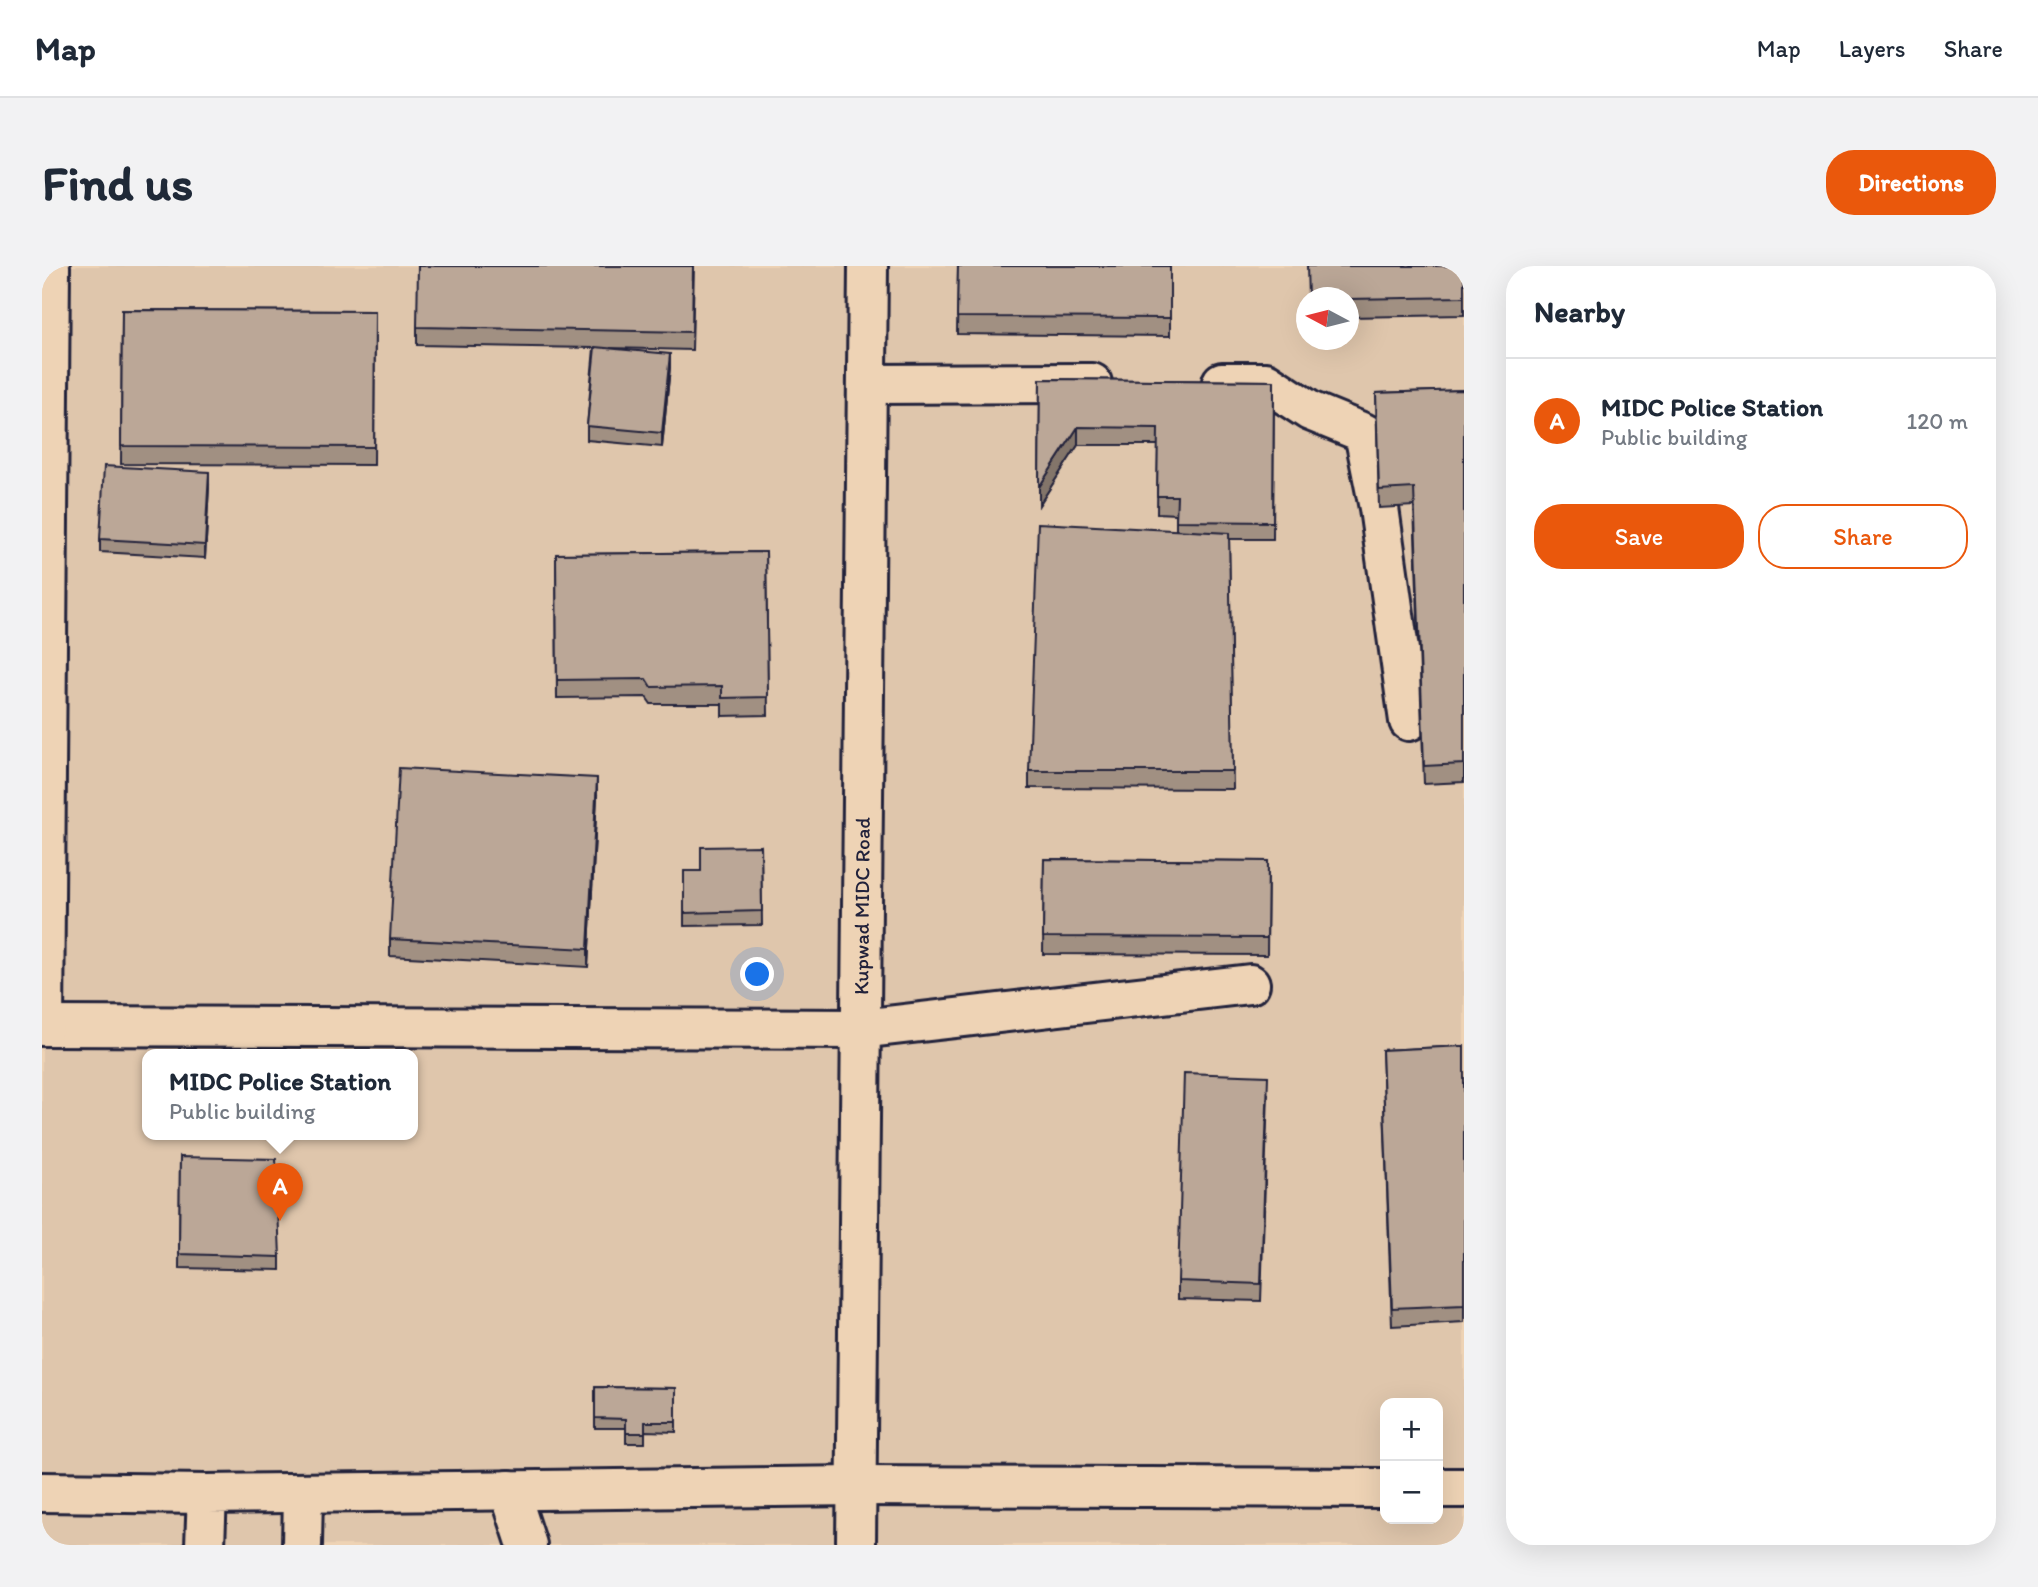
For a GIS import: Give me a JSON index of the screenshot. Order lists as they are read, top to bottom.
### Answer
{
  "streets": {
    "street": ["Kupwad MIDC Road"]
  },
  "north": "left",
  "page": {
    "header": "Map",
    "nav": ["Map", "Layers", "Share"],
    "buttons": [
      "Directions",
      ["Save", "Share"]
    ],
    "title": "Find us",
    "heading": "Nearby",
    "list": [
      {
        "mark": "A",
        "name": "MIDC Police Station",
        "note": "Public building",
        "value": "120 m"
      }
    ],
    "popup": ["MIDC Police Station", "Public building"],
    "pins": "A",
    "map_buttons": ["+", "−"]
  }
}
